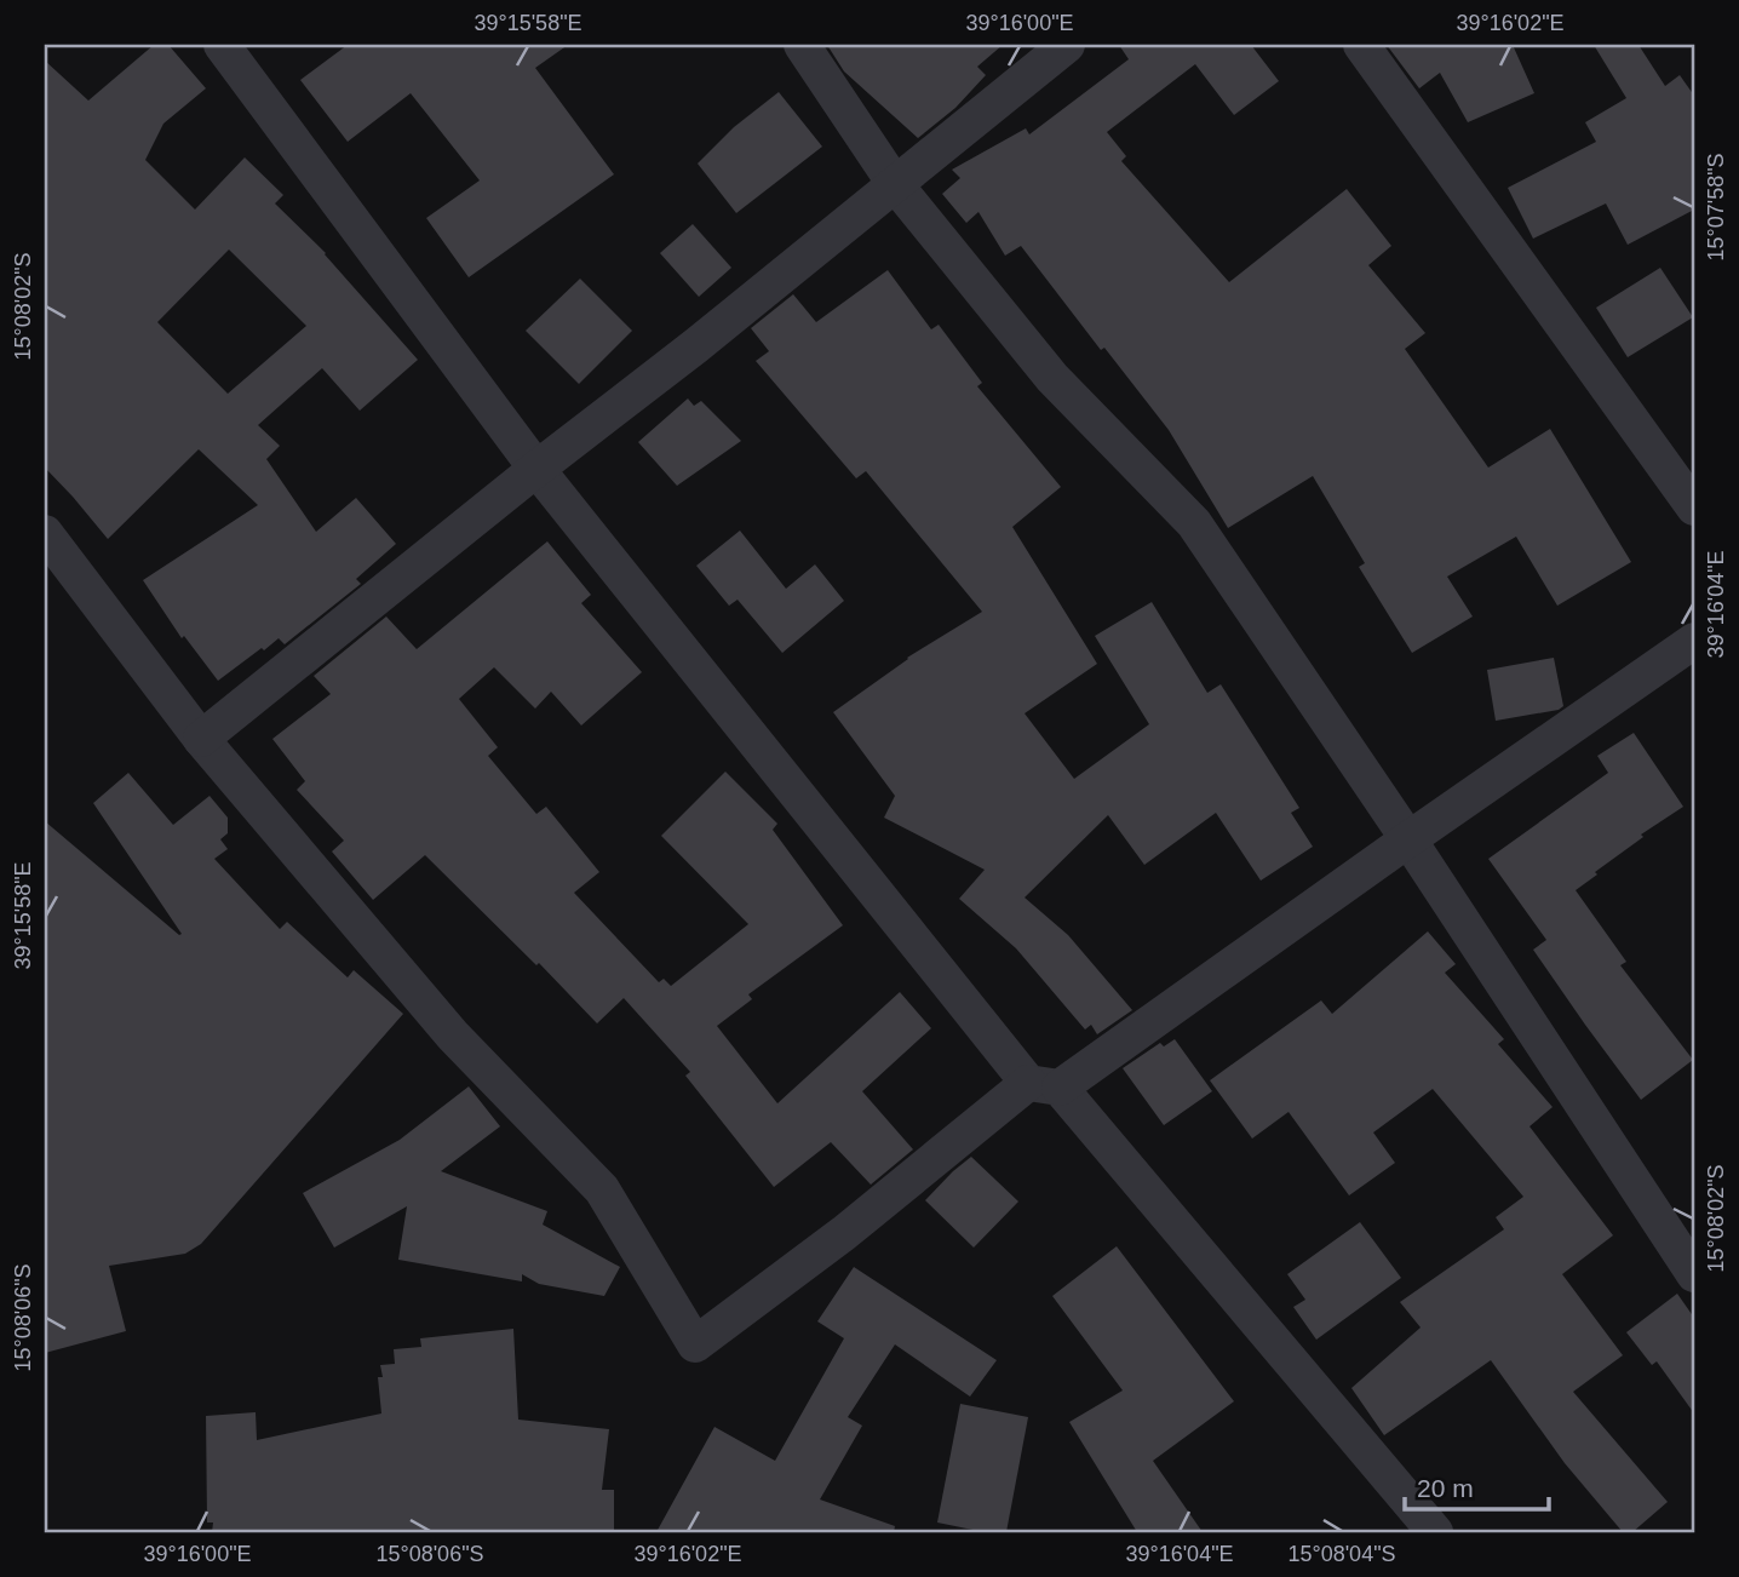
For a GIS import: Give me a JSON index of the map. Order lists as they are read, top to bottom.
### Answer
{
  "scale_bar": "20 m",
  "coordinates": [
    "39°15'58\"E",
    "39°16'00\"E",
    "39°16'02\"E",
    "15°07'58\"S",
    "15°08'02\"S",
    "39°16'04\"E",
    "15°08'06\"S",
    "15°08'04\"S"
  ]
}
